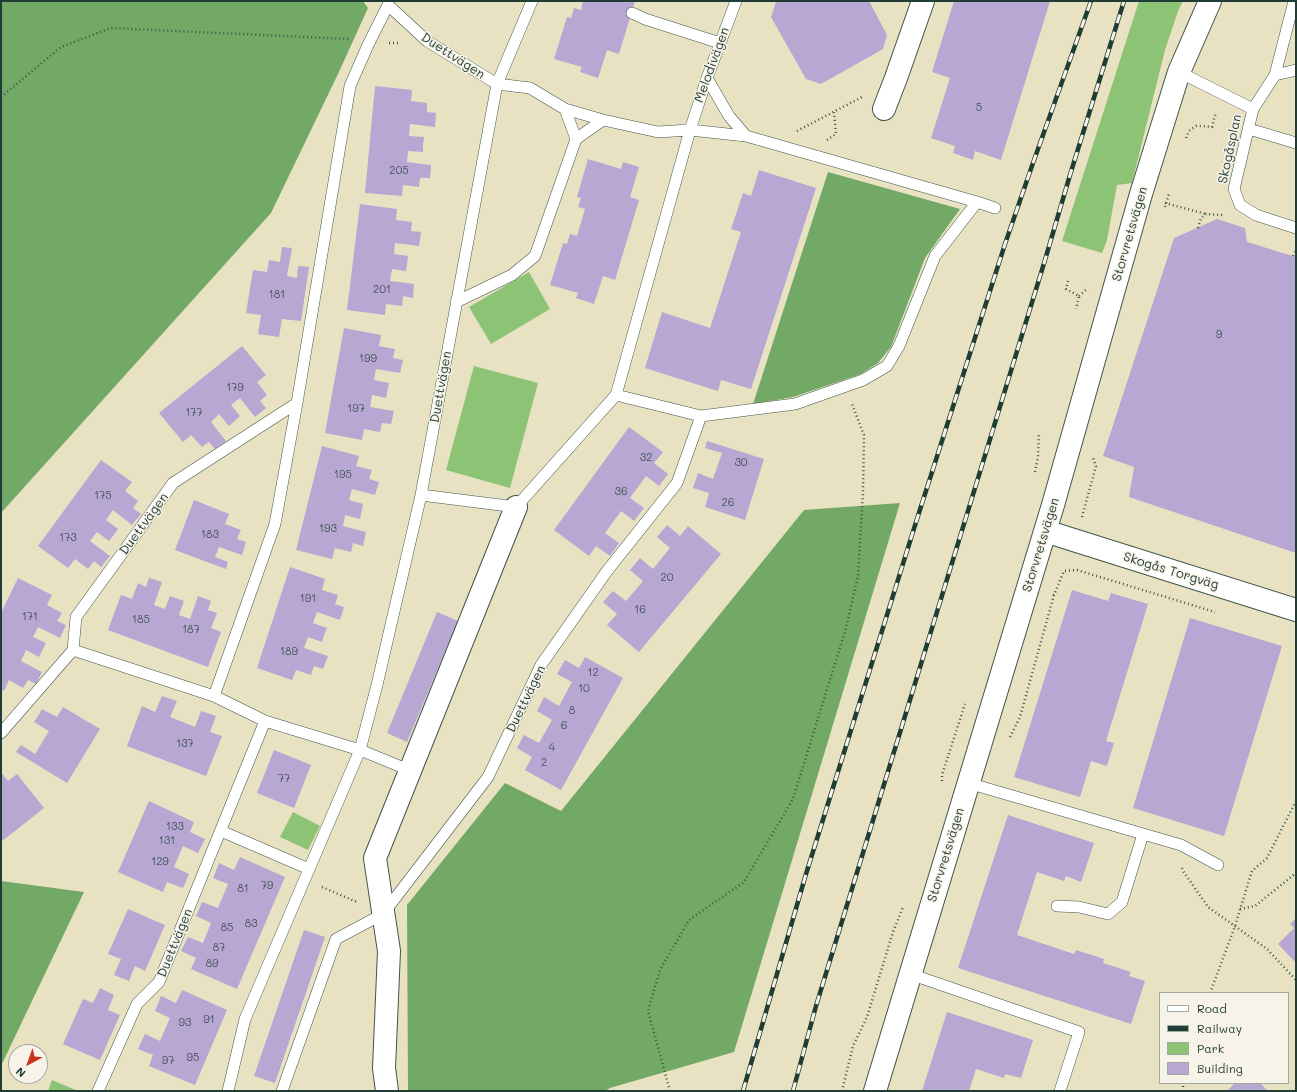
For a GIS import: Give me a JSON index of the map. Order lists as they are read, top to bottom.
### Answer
{
  "streets": {
    "street": ["Storvretsvägen", "Skogås Torgväg"],
    "lane": ["Duettvägen", "Melodivägen", "Skogåsplan"]
  },
  "crossings": [
    ["Skogåsplan", "Storvretsvägen"],
    ["Storvretsvägen", "Skogås Torgväg"]
  ],
  "house_numbers": [
    "5",
    "205",
    "201",
    "181",
    "9",
    "199",
    "179",
    "197",
    "177",
    "32",
    "30",
    "195",
    "36",
    "175",
    "26",
    "193",
    "183",
    "173",
    "20",
    "191",
    "16",
    "171",
    "185",
    "187",
    "189",
    "12",
    "10",
    "8",
    "6",
    "137",
    "4",
    "2",
    "77",
    "133",
    "131",
    "129",
    "79",
    "81",
    "83",
    "85",
    "87",
    "89",
    "91",
    "93",
    "95",
    "97"
  ],
  "legend": [
    "Road",
    "Railway",
    "Park",
    "Building"
  ],
  "north": "bottom left"
}
